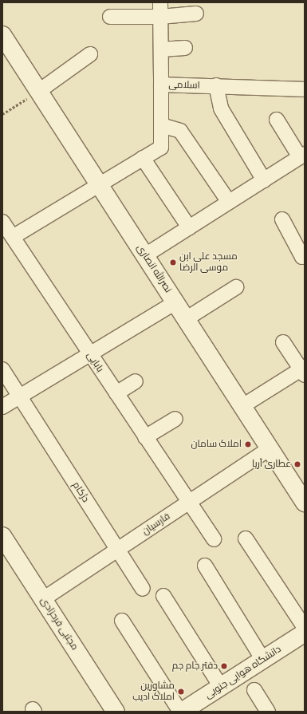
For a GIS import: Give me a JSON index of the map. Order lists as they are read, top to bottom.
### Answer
{
  "streets": {
    "street": [
      "اسلامی",
      "نصرالله انصاری",
      "بابایی",
      "دژکام",
      "فارسیان",
      "مجتبی فرحزادی",
      "دانشگاه هوایی جنوبی"
    ]
  },
  "crossings": [
    ["اسلامی", "نصرالله انصاری"],
    ["اسلامی", "بابایی"],
    ["نصرالله انصاری", "فارسیان"],
    ["بابایی", "فارسیان"],
    ["دژکام", "فارسیان"],
    ["فارسیان", "مجتبی فرحزادی"]
  ],
  "places": [
    "مسجد علی ابن موسی الرضا",
    "املاک سامان",
    "عطاری آریا",
    "دفتر جام جم",
    "مشاورین املاک ادیب"
  ]
}
